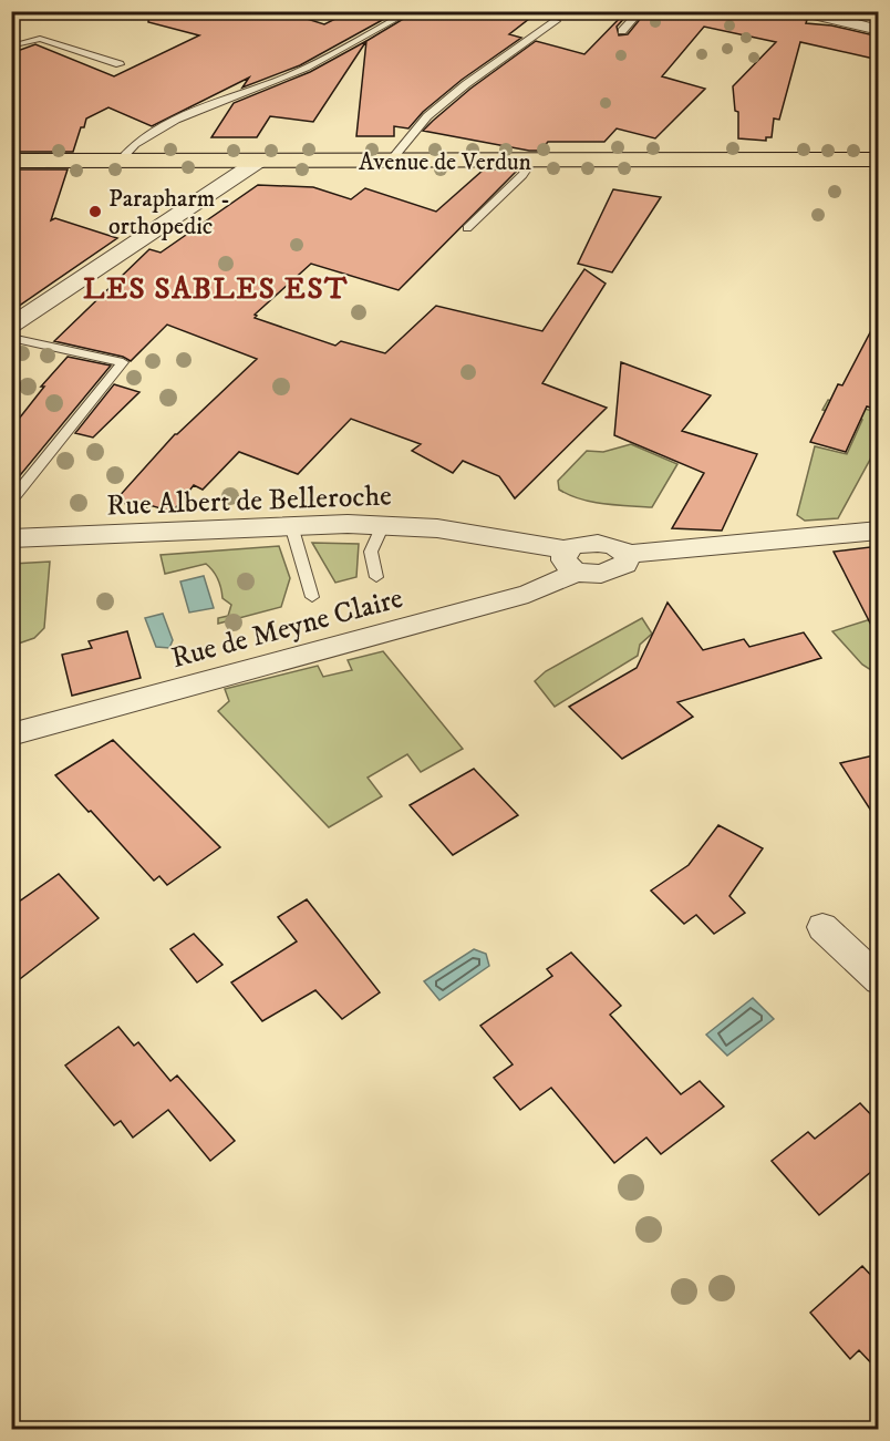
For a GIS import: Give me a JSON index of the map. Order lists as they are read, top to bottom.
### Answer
{
  "streets": {
    "main road": ["Avenue de Verdun"],
    "street": ["Rue Albert de Belleroche", "Rue de Meyne Claire"]
  },
  "crossings": [
    ["Rue Albert de Belleroche", "Rue de Meyne Claire"]
  ],
  "districts": ["LES SABLES EST"],
  "places": ["Parapharm - orthopedic"]
}
